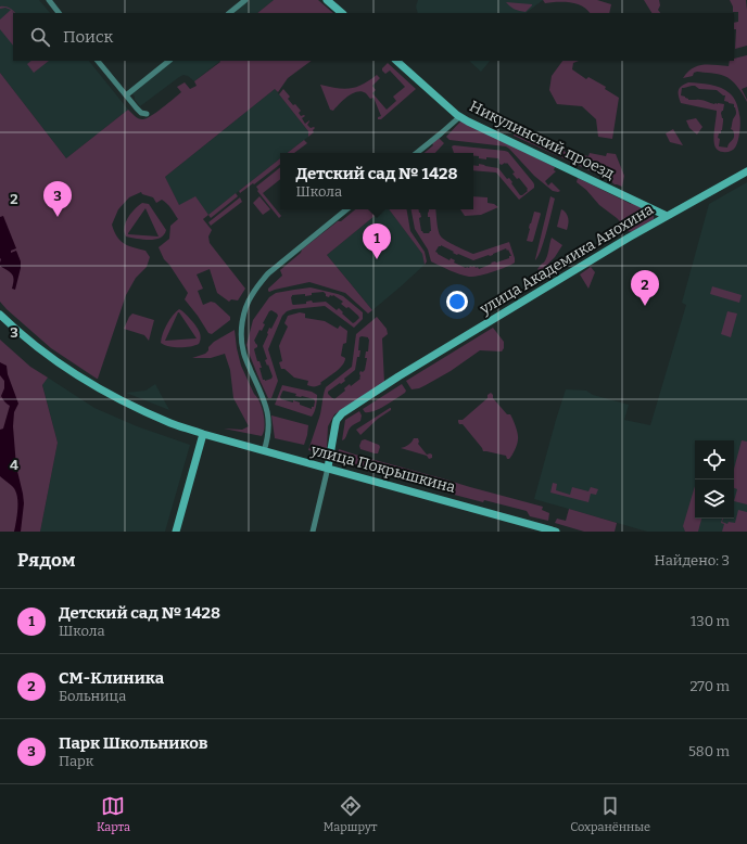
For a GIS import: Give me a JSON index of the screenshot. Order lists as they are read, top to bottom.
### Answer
{
  "streets": {
    "street": ["Никулинский проезд", "улица Академика Анохина", "улица Покрышкина"]
  },
  "crossings": [
    ["Никулинский проезд", "улица Академика Анохина"],
    ["улица Академика Анохина", "улица Покрышкина"]
  ],
  "page": {
    "search": "Поиск",
    "popup": ["Детский сад № 1428", "Школа"],
    "pins": ["3", "1", "2"],
    "heading": ["Рядом", "Найдено: 3"],
    "list": [
      {
        "mark": "1",
        "name": "Детский сад № 1428",
        "note": "Школа",
        "value": "130 m"
      },
      {
        "mark": "2",
        "name": "СМ-Клиника",
        "note": "Больница",
        "value": "270 m"
      },
      {
        "mark": "3",
        "name": "Парк Школьников",
        "note": "Парк",
        "value": "580 m"
      }
    ],
    "nav": ["Карта", "Маршрут", "Сохранённые"]
  },
  "grid": {
    "rows": ["2", "3", "4"]
  }
}
